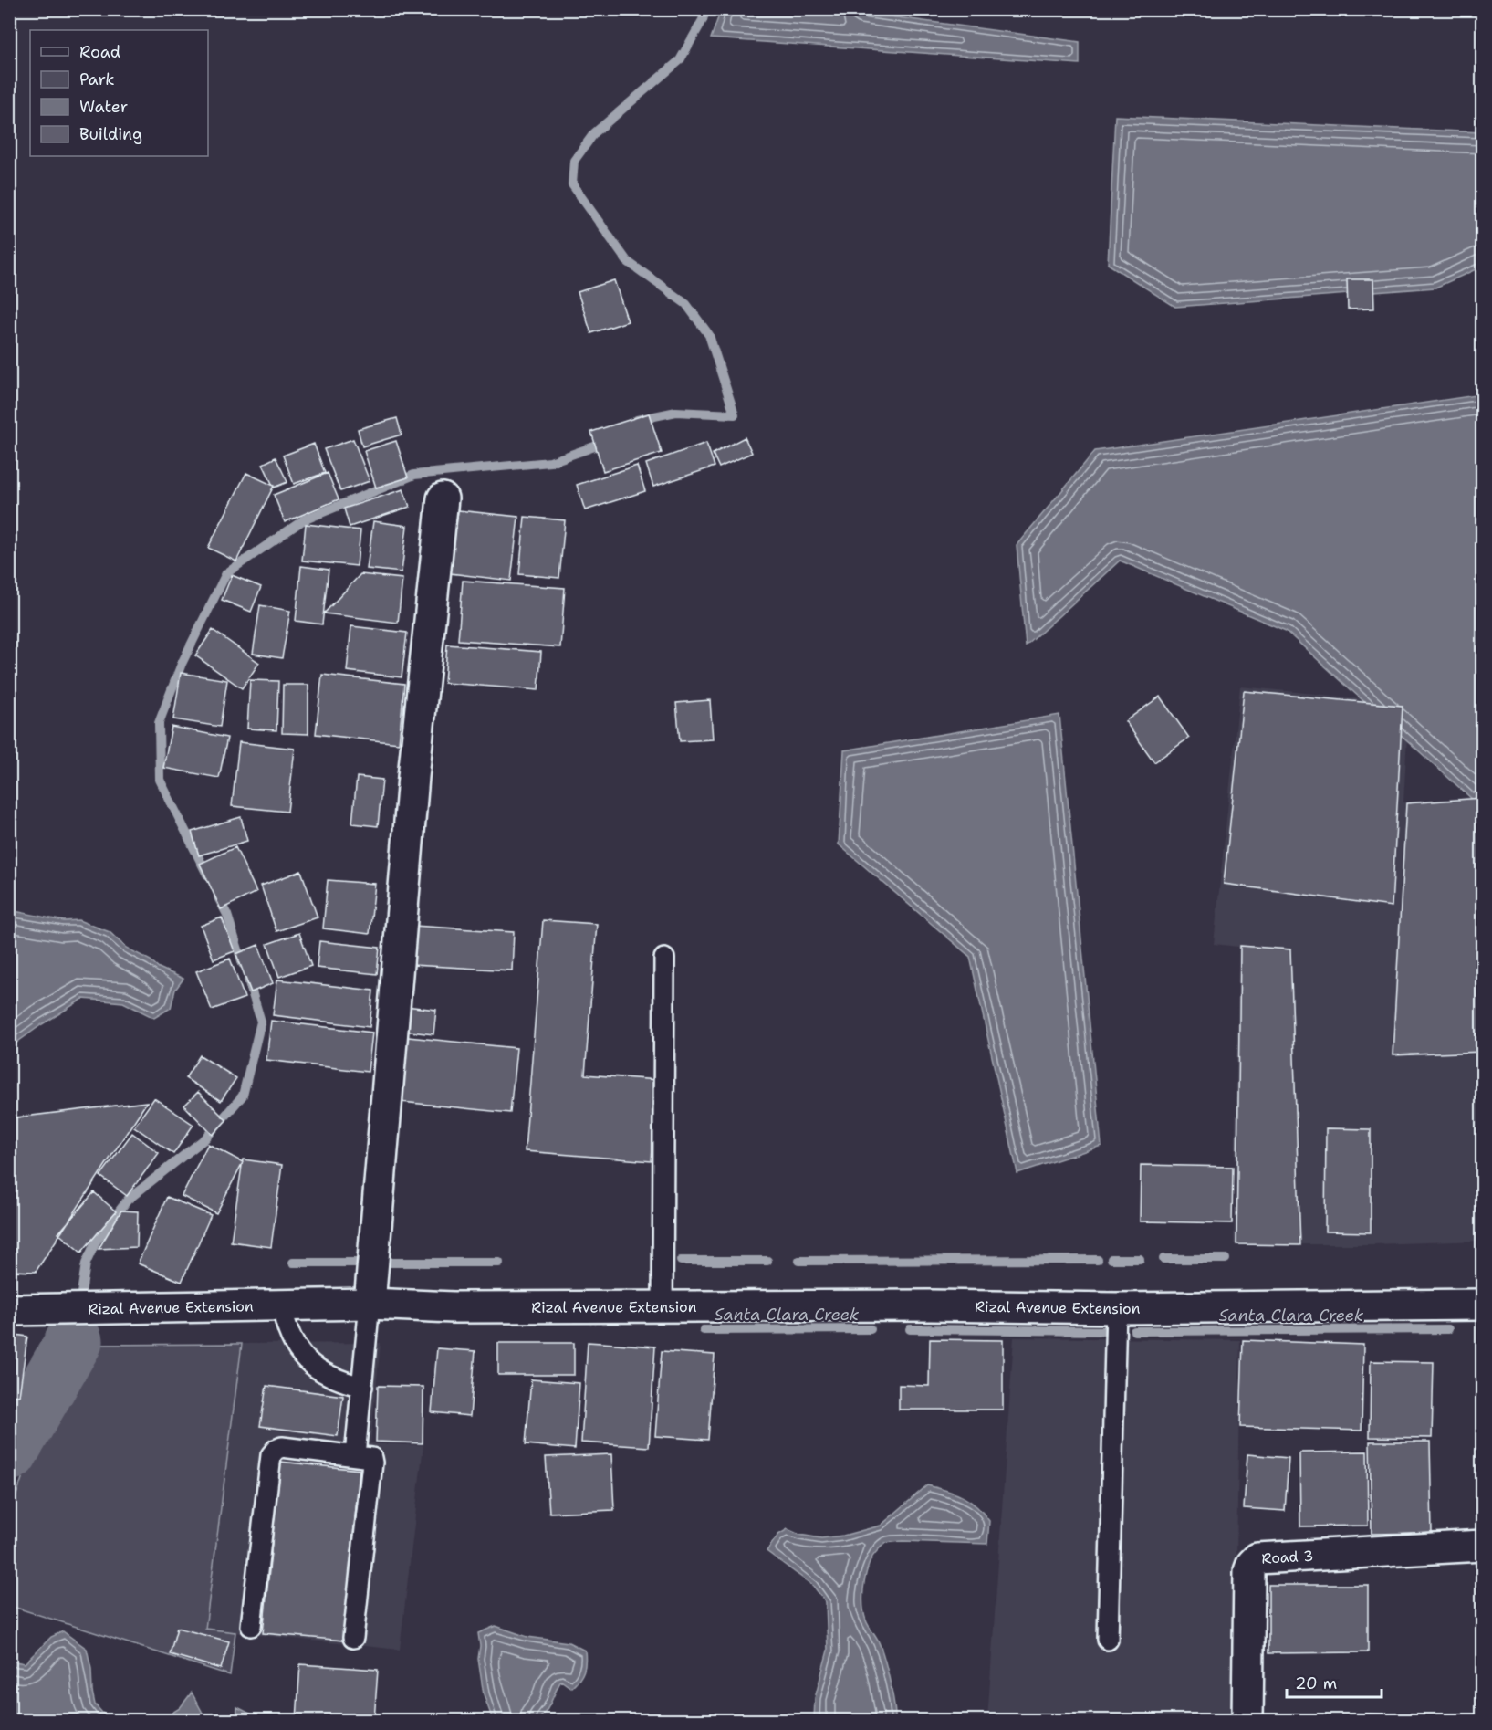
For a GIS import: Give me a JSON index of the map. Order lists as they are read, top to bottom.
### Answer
{
  "streets": {
    "main road": ["Rizal Avenue Extension", "Road 3"]
  },
  "water": ["Santa Clara Creek"],
  "legend": [
    "Road",
    "Park",
    "Water",
    "Building"
  ],
  "scale_bar": "20 m"
}
